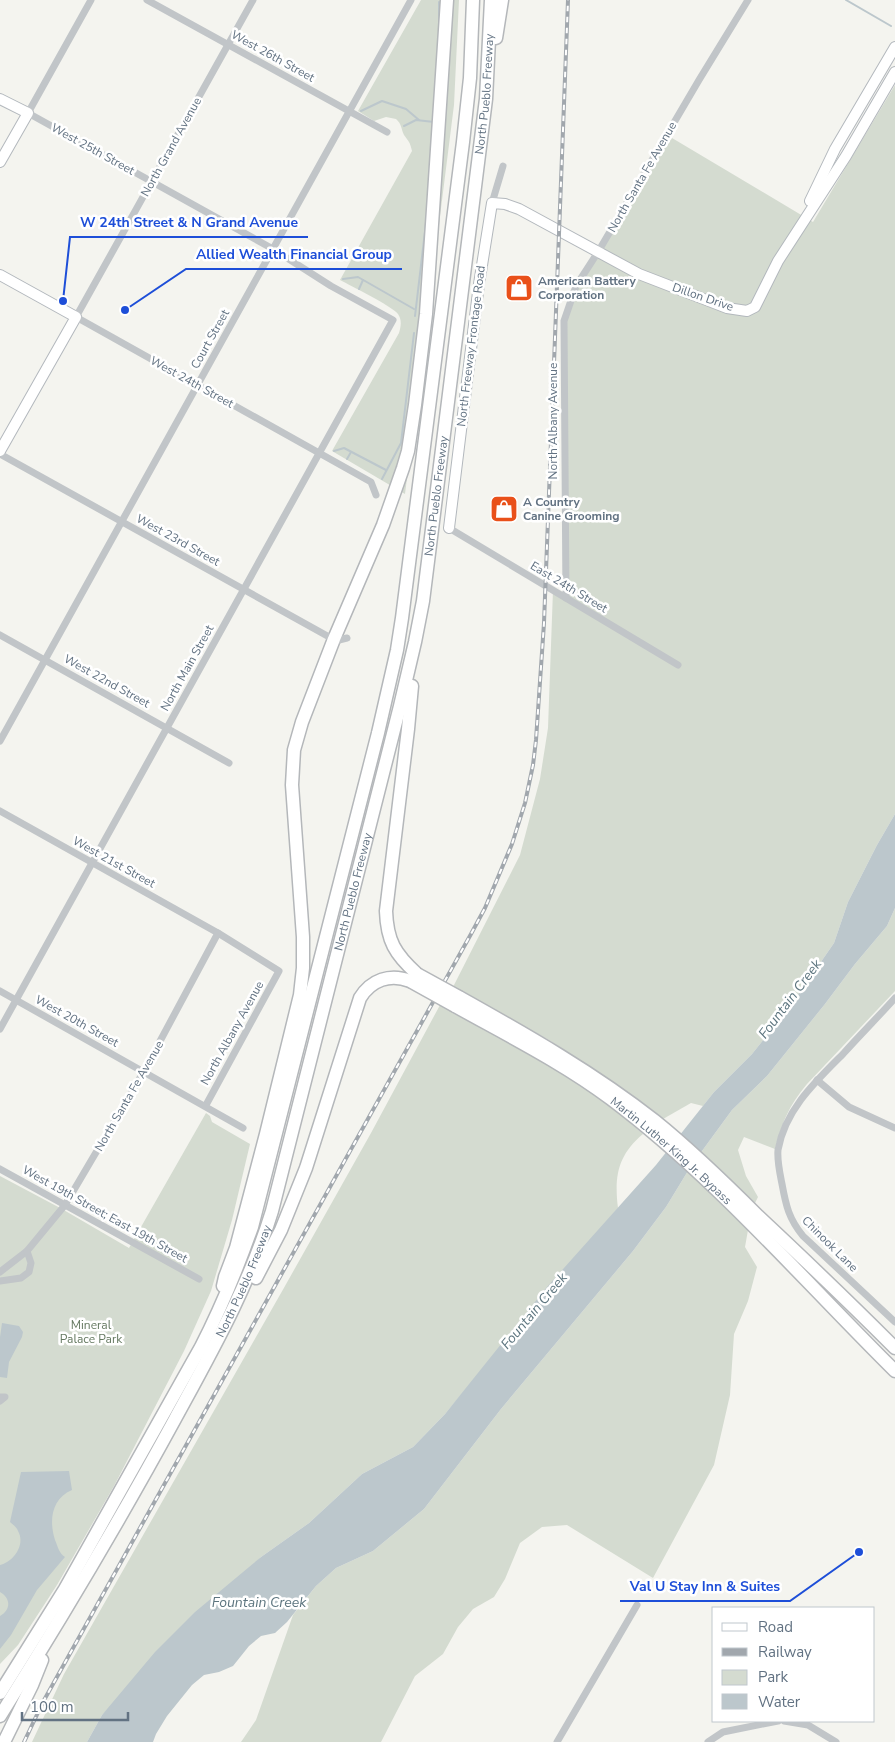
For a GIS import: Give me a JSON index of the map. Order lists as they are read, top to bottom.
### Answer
{
  "streets": {
    "highway": ["North Pueblo Freeway", "Martin Luther King Jr. Bypass"],
    "street": [
      "West 26th Street",
      "North Grand Avenue",
      "West 25th Street",
      "North Santa Fe Avenue",
      "Dillon Drive",
      "Court Street",
      "North Freeway Frontage Road",
      "West 24th Street",
      "North Albany Avenue",
      "West 23rd Street",
      "East 24th Street",
      "North Main Street",
      "West 22nd Street",
      "West 21st Street",
      "West 20th Street",
      "West 19th Street; East 19th Street",
      "Chinook Lane"
    ]
  },
  "crossings": [
    ["West 26th Street", "North Grand Avenue"],
    ["West 26th Street", "Court Street"],
    ["North Pueblo Freeway", "Martin Luther King Jr. Bypass"],
    ["North Grand Avenue", "West 25th Street"],
    ["North Grand Avenue", "West 24th Street"],
    ["North Grand Avenue", "West 23rd Street"],
    ["West 25th Street", "Court Street"],
    ["West 25th Street", "North Main Street"],
    ["North Santa Fe Avenue", "Dillon Drive"],
    ["North Santa Fe Avenue", "North Albany Avenue"],
    ["North Santa Fe Avenue", "West 21st Street"],
    ["North Santa Fe Avenue", "West 20th Street"],
    ["North Santa Fe Avenue", "West 19th Street; East 19th Street"],
    ["Dillon Drive", "North Albany Avenue"],
    ["Court Street", "West 24th Street"],
    ["Court Street", "West 23rd Street"],
    ["Court Street", "West 22nd Street"],
    ["North Freeway Frontage Road", "East 24th Street"],
    ["West 24th Street", "North Main Street"],
    ["North Albany Avenue", "East 24th Street"],
    ["North Albany Avenue", "West 21st Street"],
    ["North Albany Avenue", "West 20th Street"],
    ["West 23rd Street", "North Main Street"],
    ["North Main Street", "West 22nd Street"],
    ["North Main Street", "West 21st Street"],
    ["North Main Street", "West 20th Street"]
  ],
  "water": ["Fountain Creek"],
  "parks": ["Mineral Palace Park"],
  "places": {
    "shop": ["American Battery Corporation", "A Country Canine Grooming"],
    "other": ["W 24th Street & N Grand Avenue", "Allied Wealth Financial Group", "Val U Stay Inn & Suites"]
  },
  "legend": [
    "Road",
    "Railway",
    "Park",
    "Water"
  ],
  "scale_bar": "100 m"
}
